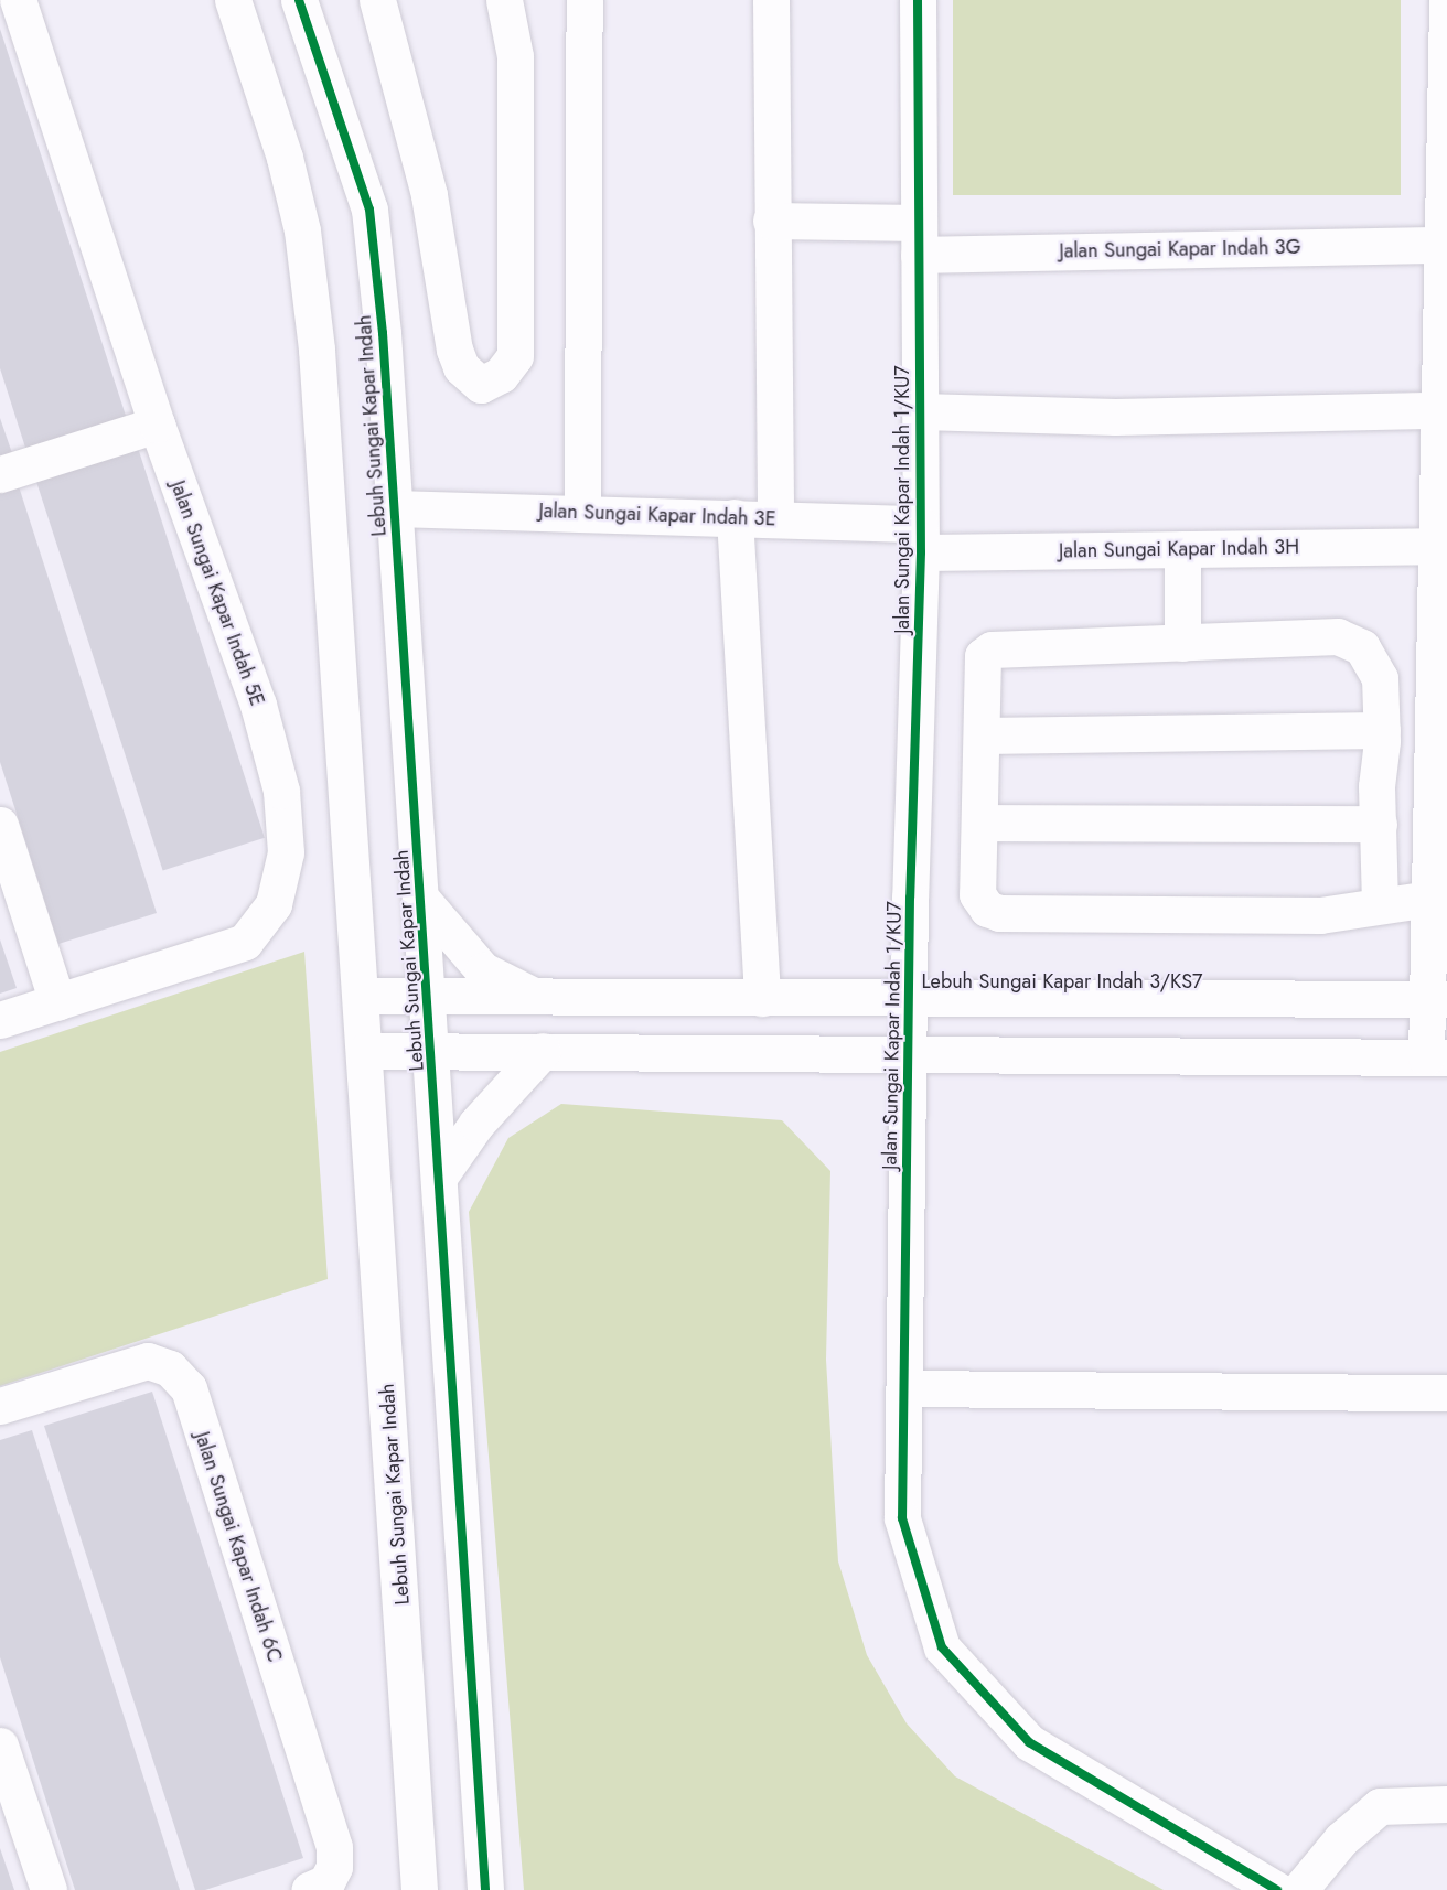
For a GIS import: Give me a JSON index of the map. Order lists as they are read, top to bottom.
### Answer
{
  "streets": {
    "street": [
      "Jalan Sungai Kapar Indah 3G",
      "Lebuh Sungai Kapar Indah",
      "Jalan Sungai Kapar Indah 1/KU7",
      "Jalan Sungai Kapar Indah 3E",
      "Jalan Sungai Kapar Indah 3H",
      "Jalan Sungai Kapar Indah 5E",
      "Lebuh Sungai Kapar Indah 3/KS7",
      "Jalan Sungai Kapar Indah 6C"
    ]
  },
  "crossings": [
    ["Jalan Sungai Kapar Indah 3G", "Jalan Sungai Kapar Indah 1/KU7"],
    ["Lebuh Sungai Kapar Indah", "Jalan Sungai Kapar Indah 3E"],
    ["Lebuh Sungai Kapar Indah", "Lebuh Sungai Kapar Indah 3/KS7"],
    ["Jalan Sungai Kapar Indah 1/KU7", "Jalan Sungai Kapar Indah 3E"],
    ["Jalan Sungai Kapar Indah 1/KU7", "Jalan Sungai Kapar Indah 3H"],
    ["Jalan Sungai Kapar Indah 1/KU7", "Lebuh Sungai Kapar Indah 3/KS7"],
    ["Jalan Sungai Kapar Indah 3E", "Jalan Sungai Kapar Indah 3H"]
  ]
}
